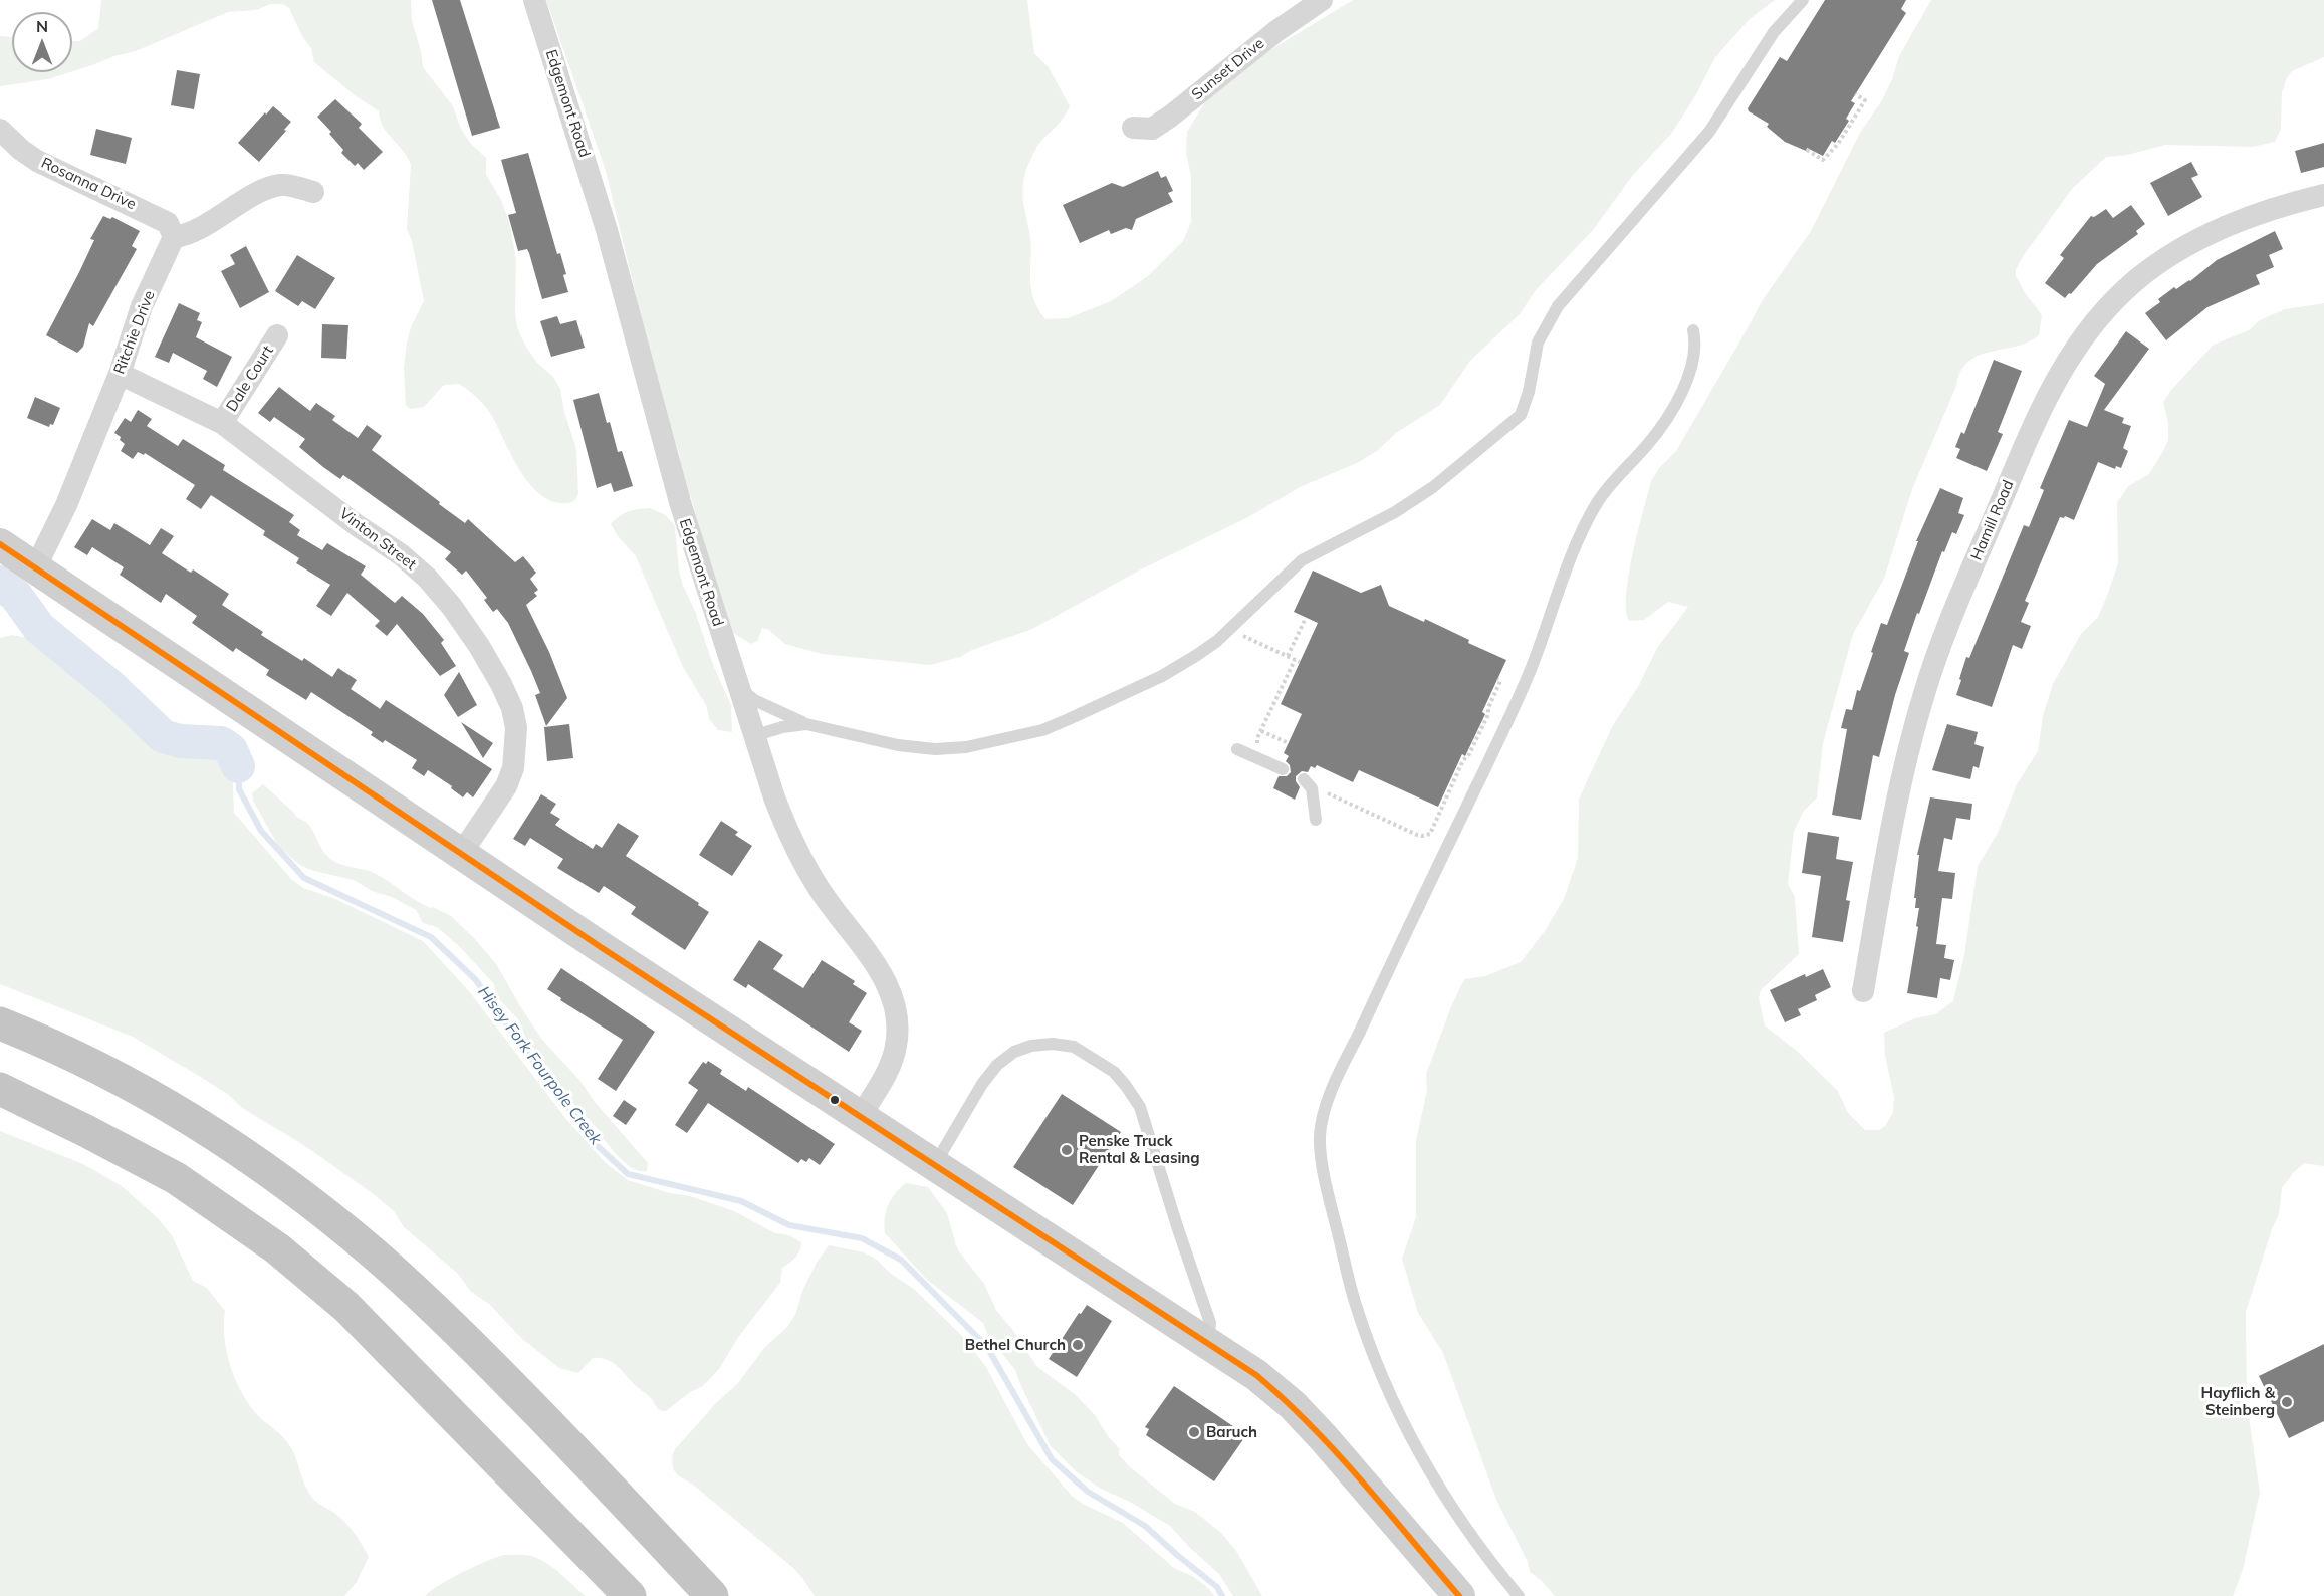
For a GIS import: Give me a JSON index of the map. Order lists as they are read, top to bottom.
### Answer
{
  "streets": {
    "street": [
      "Sunset Drive",
      "Edgemont Road",
      "Rosanna Drive",
      "Ritchie Drive",
      "Dale Court",
      "Hamill Road",
      "Vinton Street"
    ]
  },
  "crossings": [
    ["Rosanna Drive", "Ritchie Drive"],
    ["Ritchie Drive", "Vinton Street"],
    ["Dale Court", "Vinton Street"]
  ],
  "water": ["Hisey Fork Fourpole Creek"],
  "places": [
    "Penske Truck Rental & Leasing",
    "Bethel Church",
    "Hayflich & Steinberg",
    "Baruch"
  ],
  "north": "top"
}
